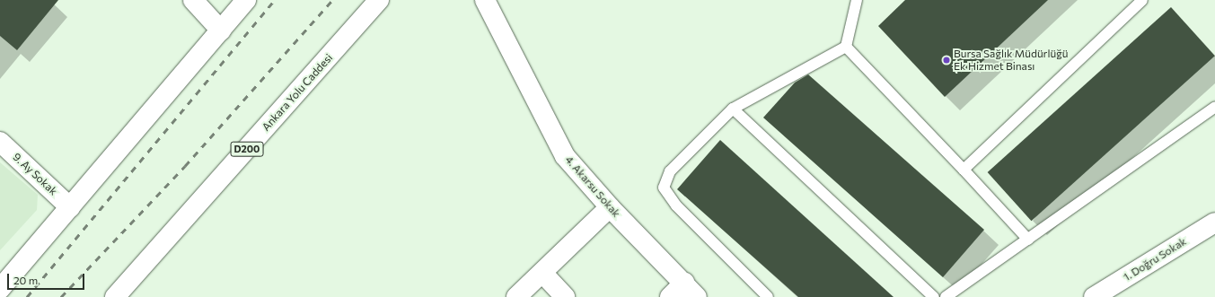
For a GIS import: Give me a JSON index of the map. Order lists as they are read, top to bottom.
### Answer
{
  "streets": {
    "main road": [
      "Ankara Yolu Caddesi",
      "D200",
      "9. Ay Sokak",
      "4. Akarsu Sokak",
      "1. Doğru Sokak"
    ]
  },
  "places": ["Bursa Sağlık Müdürlüğü Ek Hizmet Binası"],
  "scale_bar": "20 m"
}
